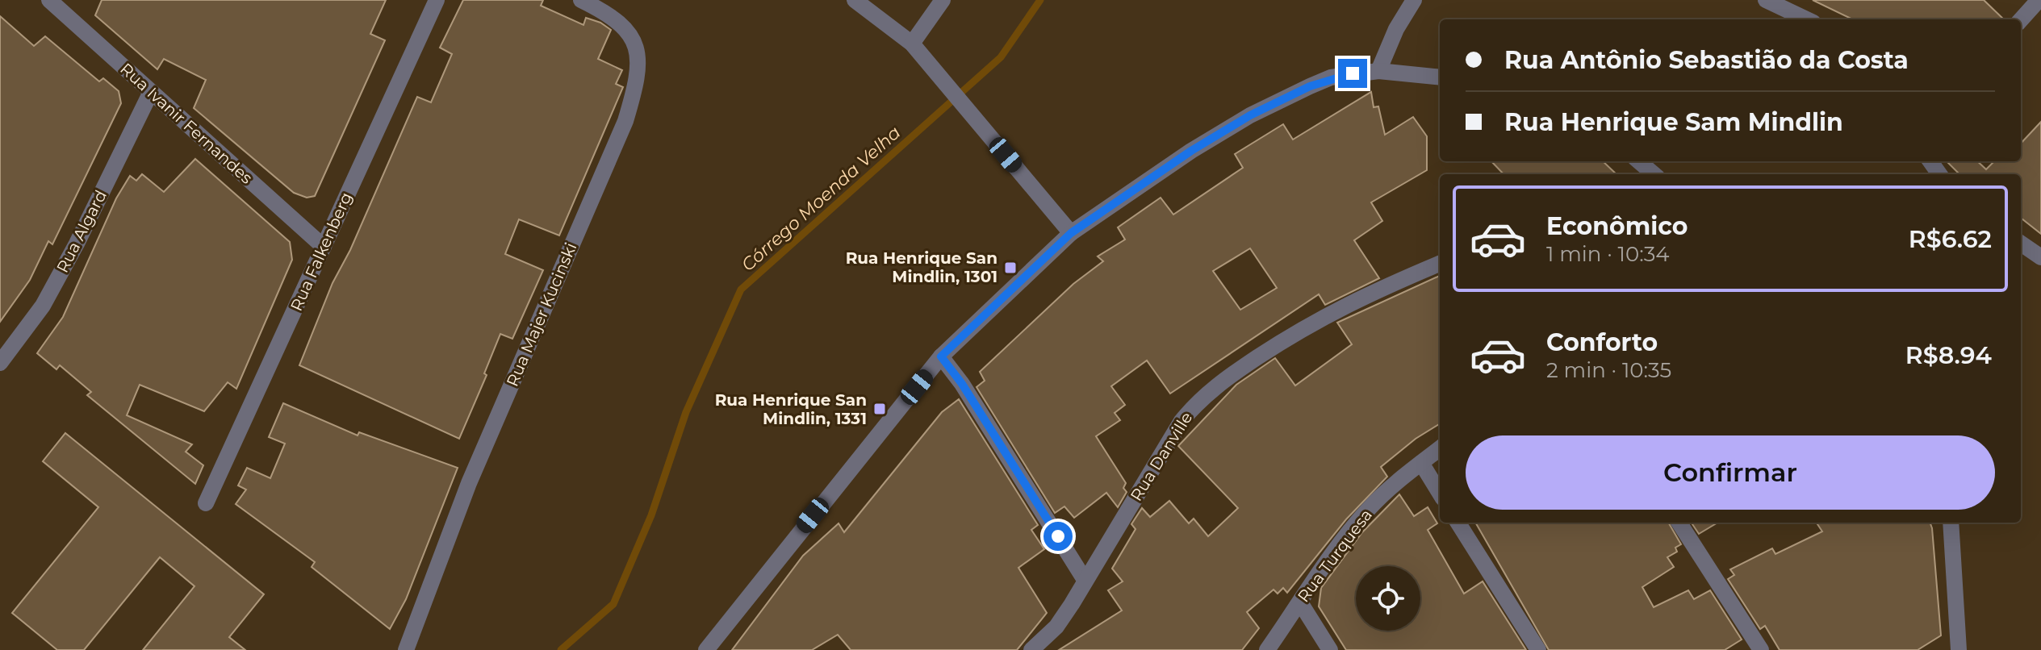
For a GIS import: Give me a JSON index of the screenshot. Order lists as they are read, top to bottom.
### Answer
{
  "streets": {
    "street": [
      "Rua Ivanir Fernandes",
      "Rua Algard",
      "Rua Falkenberg",
      "Rua Majer Kucinski",
      "Rua Danville",
      "Rua Turquesa"
    ]
  },
  "crossings": [
    ["Rua Ivanir Fernandes", "Rua Algard"],
    ["Rua Ivanir Fernandes", "Rua Falkenberg"]
  ],
  "water": ["Córrego Moenda Velha"],
  "places": {
    "transit": ["Rua Henrique San Mindlin, 1301", "Rua Henrique San Mindlin, 1331"]
  },
  "page": {
    "banner": ["Rua Antônio Sebastião da Costa", "Rua Henrique Sam Mindlin"],
    "list": [
      {
        "name": "Econômico",
        "note": "1 min · 10:34",
        "value": "R$6.62"
      },
      {
        "name": "Conforto",
        "note": "2 min · 10:35",
        "value": "R$8.94"
      }
    ],
    "buttons": "Confirmar"
  }
}
